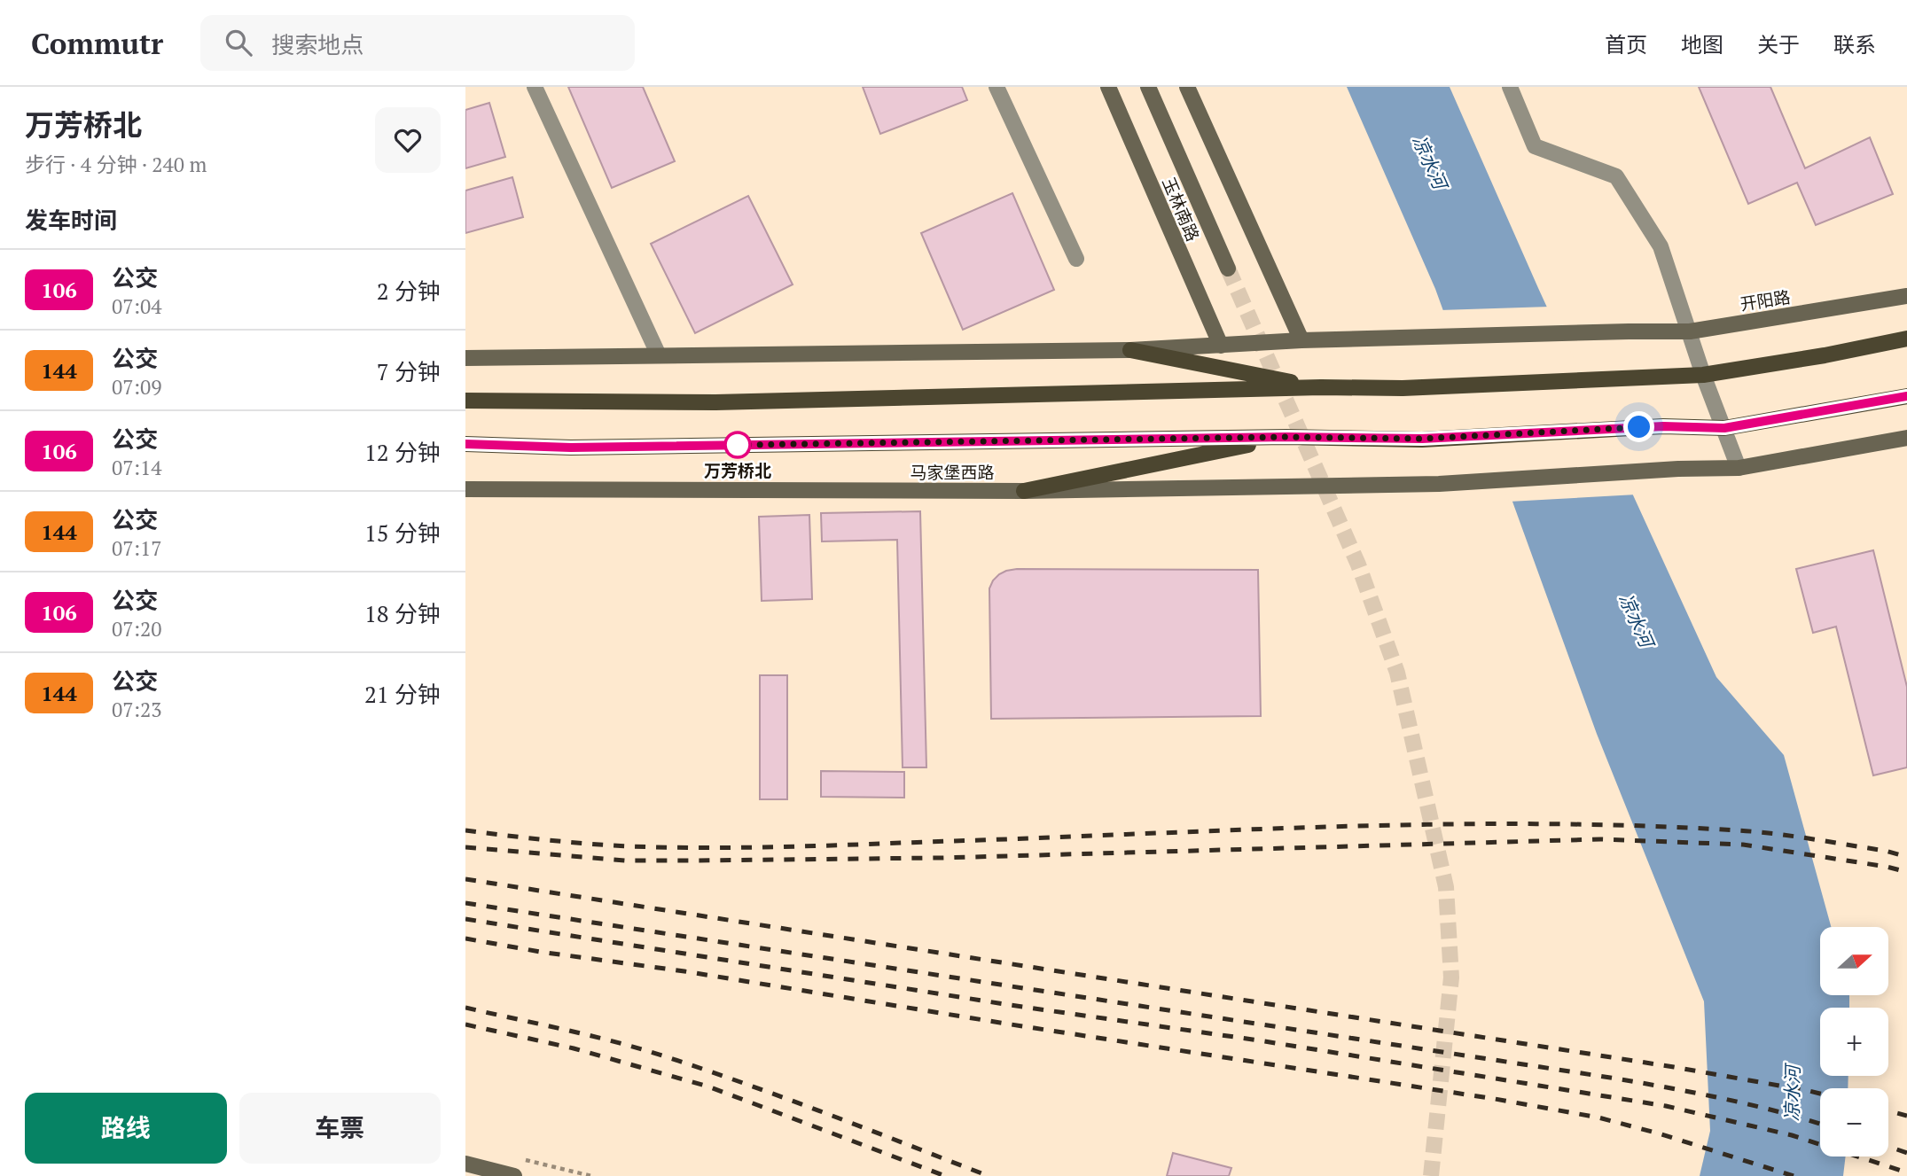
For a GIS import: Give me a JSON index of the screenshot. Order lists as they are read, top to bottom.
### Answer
{
  "streets": {
    "main road": ["马家堡西路"],
    "street": ["玉林南路", "开阳路"]
  },
  "water": ["凉水河"],
  "places": ["万芳桥北"],
  "lines": ["bus line 106"],
  "north": "right",
  "page": {
    "header": "Commutr",
    "search": "搜索地点",
    "nav": [
      "首页",
      "地图",
      "关于",
      "联系"
    ],
    "heading": [
      ["万芳桥北", "步行 · 4 分钟 · 240 m"],
      "发车时间"
    ],
    "list": [
      {
        "mark": "106",
        "name": "公交",
        "note": "07:04",
        "value": "2 分钟"
      },
      {
        "mark": "144",
        "name": "公交",
        "note": "07:09",
        "value": "7 分钟"
      },
      {
        "mark": "106",
        "name": "公交",
        "note": "07:14",
        "value": "12 分钟"
      },
      {
        "mark": "144",
        "name": "公交",
        "note": "07:17",
        "value": "15 分钟"
      },
      {
        "mark": "106",
        "name": "公交",
        "note": "07:20",
        "value": "18 分钟"
      },
      {
        "mark": "144",
        "name": "公交",
        "note": "07:23",
        "value": "21 分钟"
      }
    ],
    "map_buttons": ["+", "−"],
    "buttons": ["路线", "车票"]
  }
}
